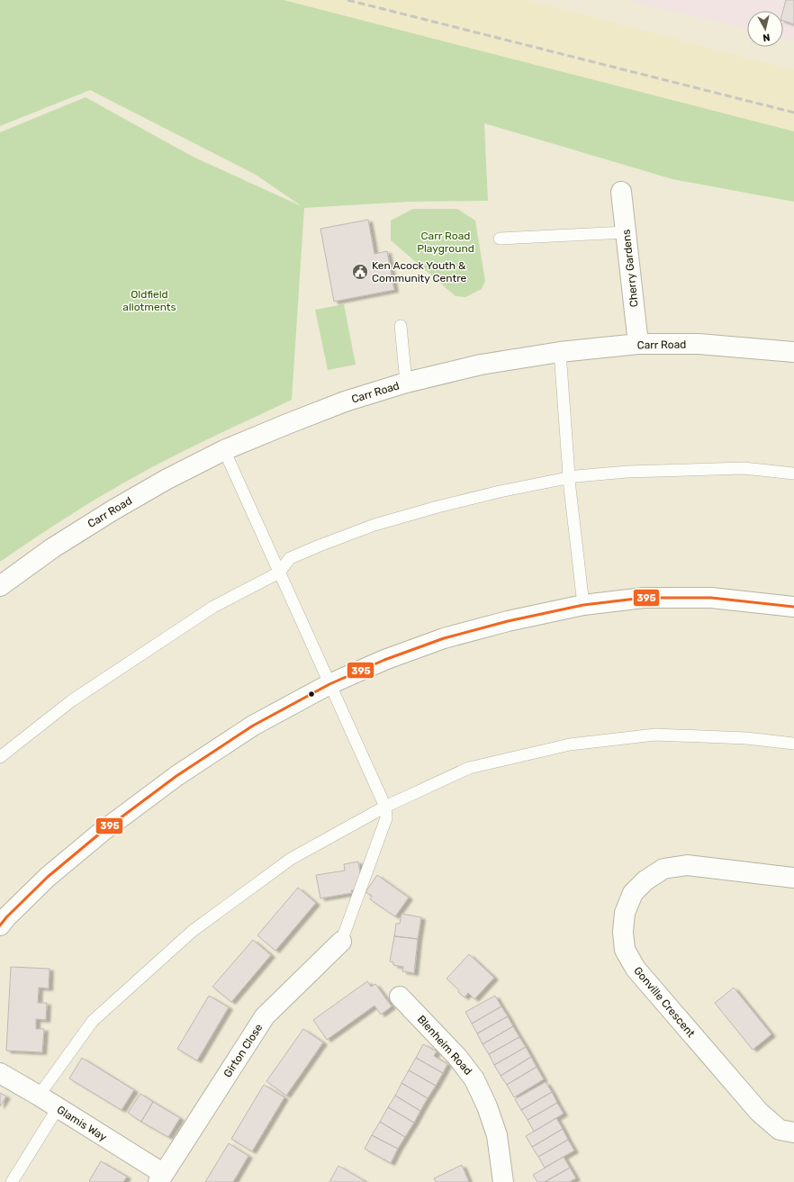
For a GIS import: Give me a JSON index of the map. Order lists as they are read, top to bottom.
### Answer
{
  "streets": {
    "street": [
      "Cherry Gardens",
      "Carr Road",
      "Gonville Crescent",
      "Blenheim Road",
      "Girton Close",
      "Glamis Way"
    ]
  },
  "crossings": [
    ["Cherry Gardens", "Carr Road"],
    ["Girton Close", "Glamis Way"]
  ],
  "parks": ["Carr Road Playground", "Oldfield allotments"],
  "places": {
    "public building": ["Ken Acock Youth & Community Centre"]
  },
  "lines": ["transit line 395"],
  "north": "bottom"
}
